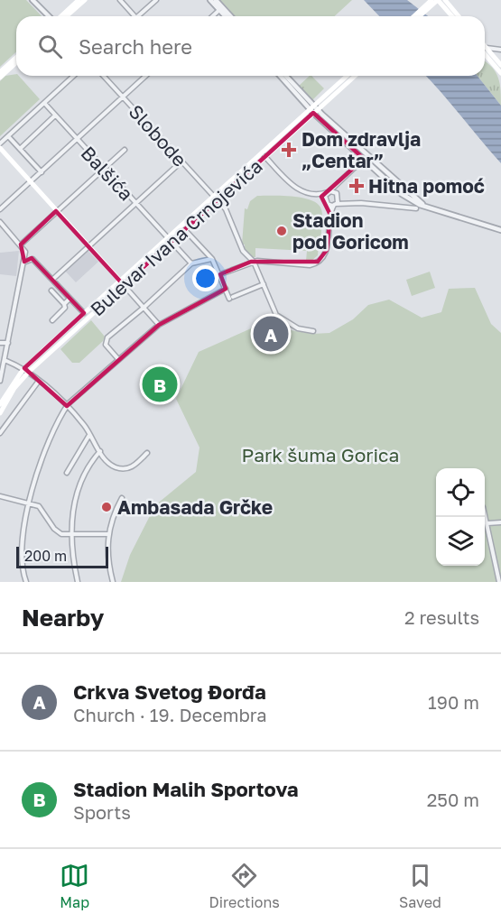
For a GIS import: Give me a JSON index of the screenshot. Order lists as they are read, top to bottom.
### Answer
{
  "streets": {
    "main road": ["Bulevar Ivana Crnojevića"],
    "street": ["Slobode", "Balšića"]
  },
  "crossings": [
    ["Slobode", "Bulevar Ivana Crnojevića"],
    ["Balšića", "Bulevar Ivana Crnojevića"]
  ],
  "parks": ["Park šuma Gorica"],
  "places": {
    "health": ["Dom zdravlja „Centar”", "Hitna pomoć"],
    "other": ["Stadion pod Goricom", "Ambasada Grčke"]
  },
  "scale_bar": "200 m",
  "page": {
    "search": "Search here",
    "pins": ["A", "B"],
    "scale": "200 m",
    "heading": ["Nearby", "2 results"],
    "list": [
      {
        "mark": "A",
        "name": "Crkva Svetog Đorđa",
        "note": "Church · 19. Decembra",
        "value": "190 m"
      },
      {
        "mark": "B",
        "name": "Stadion Malih Sportova",
        "note": "Sports",
        "value": "250 m"
      }
    ],
    "nav": ["Map", "Directions", "Saved"]
  }
}
